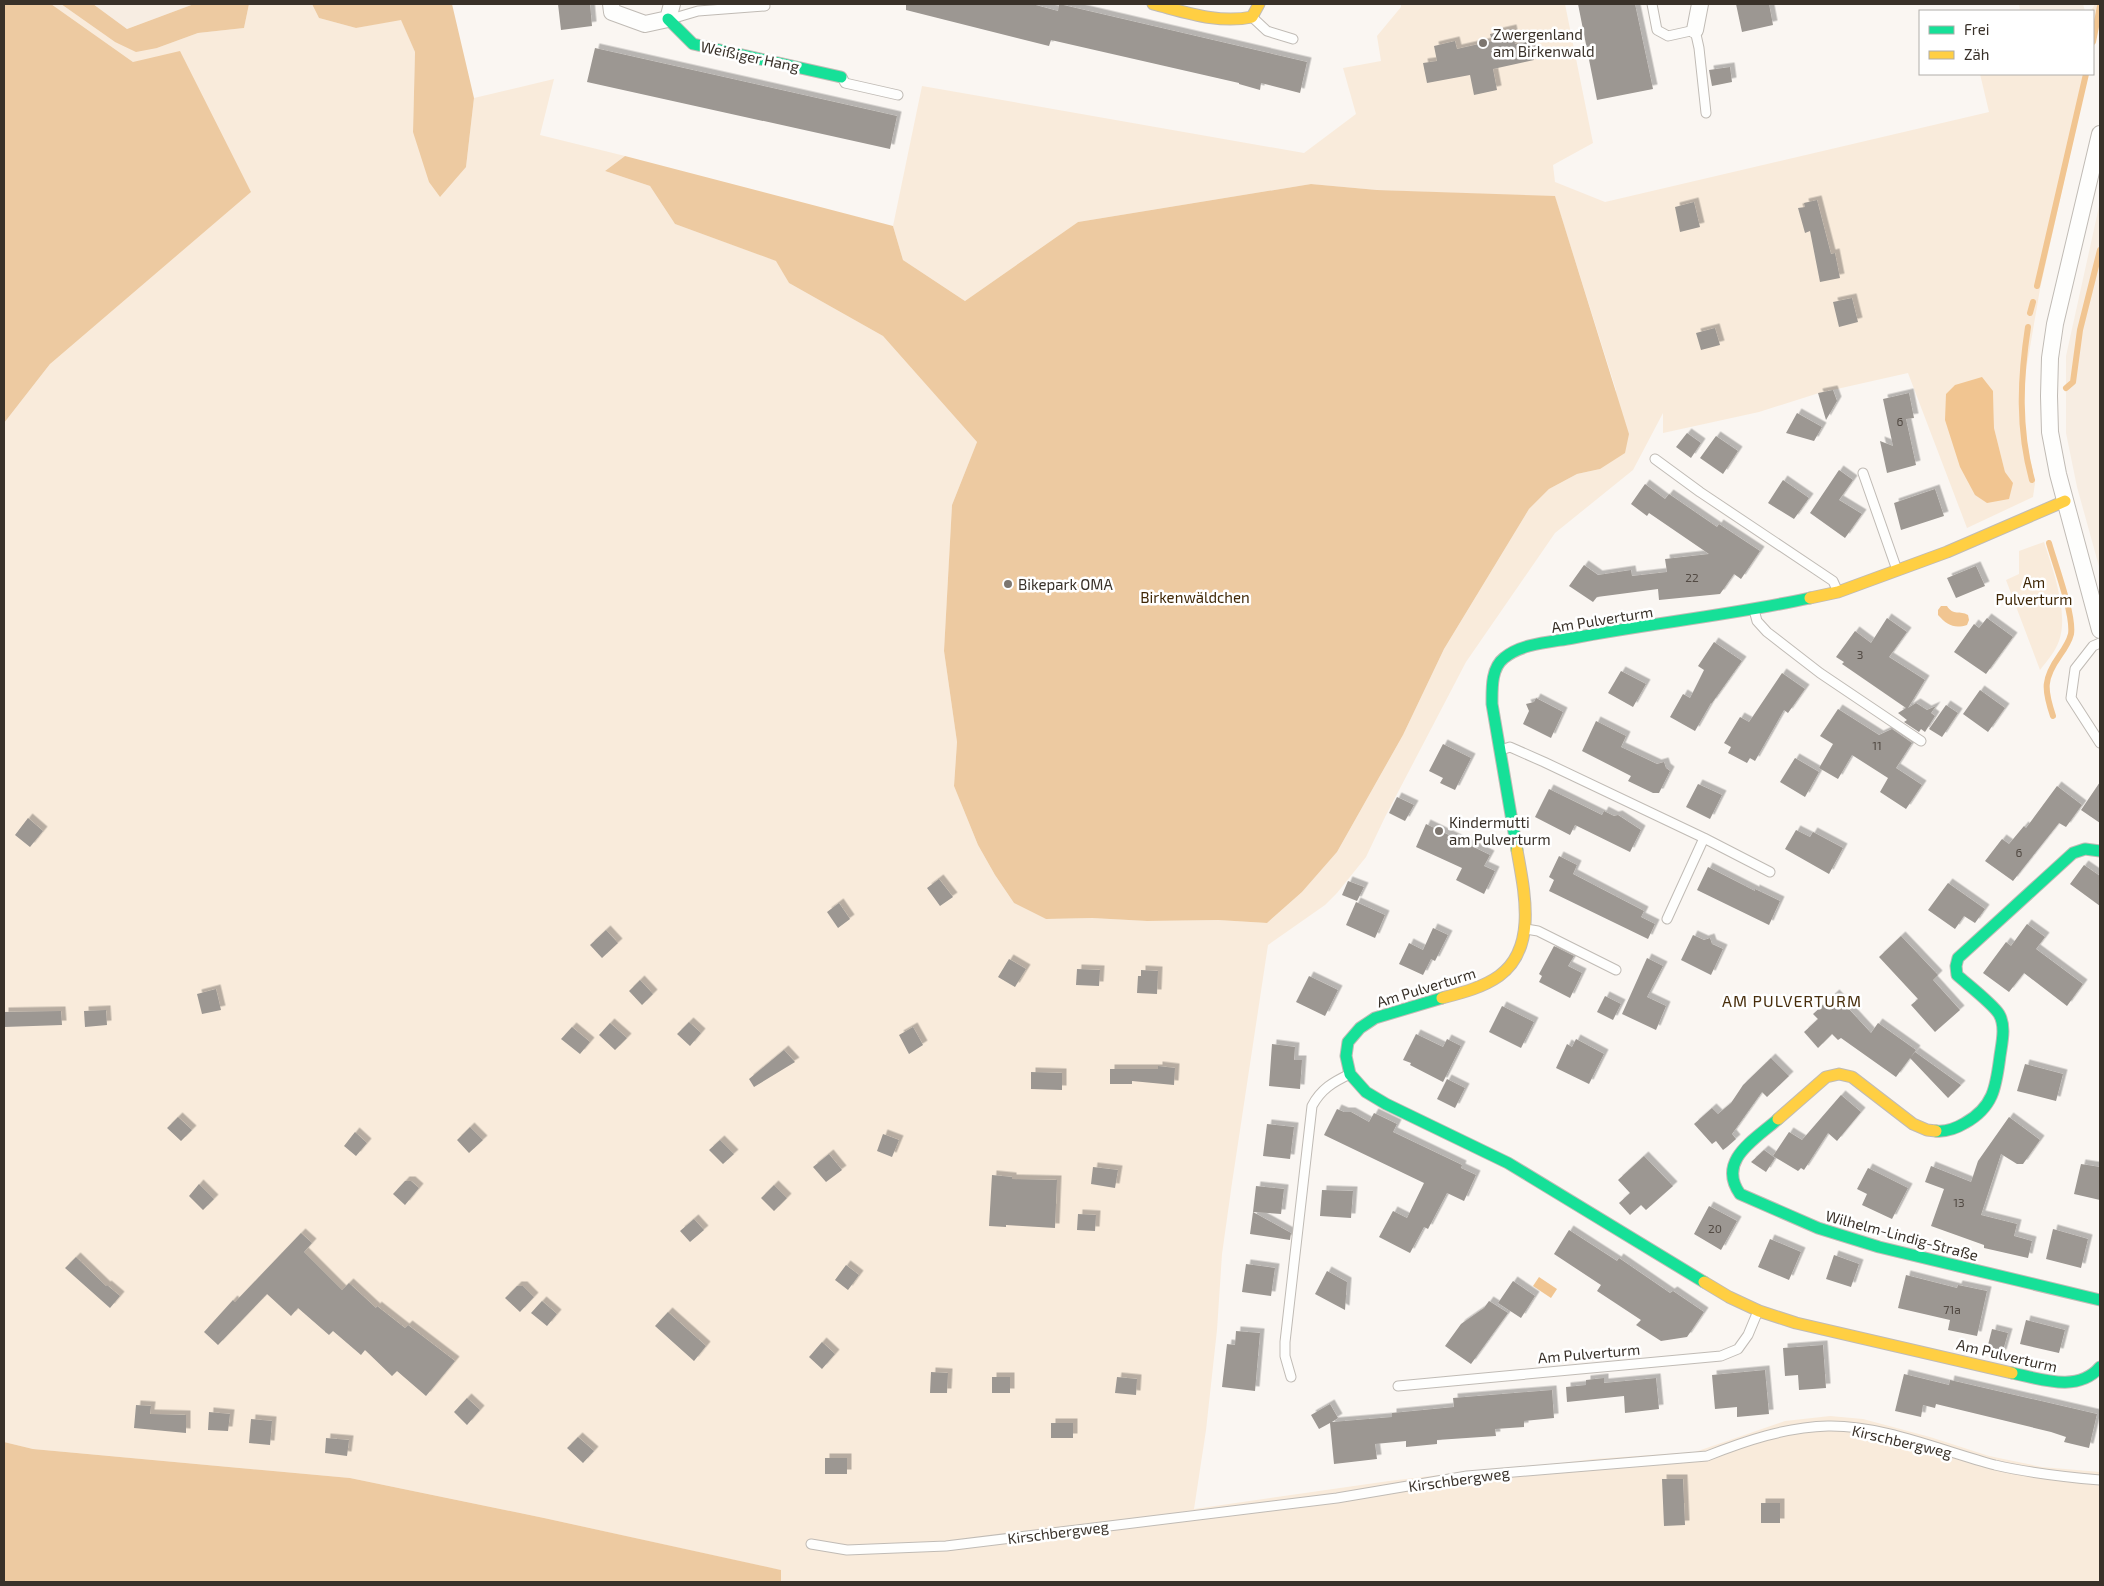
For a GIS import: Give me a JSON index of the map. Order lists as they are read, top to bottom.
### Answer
{
  "streets": {
    "street": ["Weißiger Hang", "Am Pulverturm", "Wilhelm-Lindig-Straße"],
    "lane": ["Kirschbergweg"]
  },
  "districts": ["AM PULVERTURM"],
  "parks": ["Am Pulverturm", "Birkenwäldchen"],
  "places": ["Zwergenland am Birkenwald", "Bikepark OMA", "Kindermutti am Pulverturm"],
  "house_numbers": [
    "6",
    "22",
    "3",
    "11",
    "6",
    "13",
    "20",
    "71a"
  ],
  "legend": ["Frei", "Zäh"]
}
